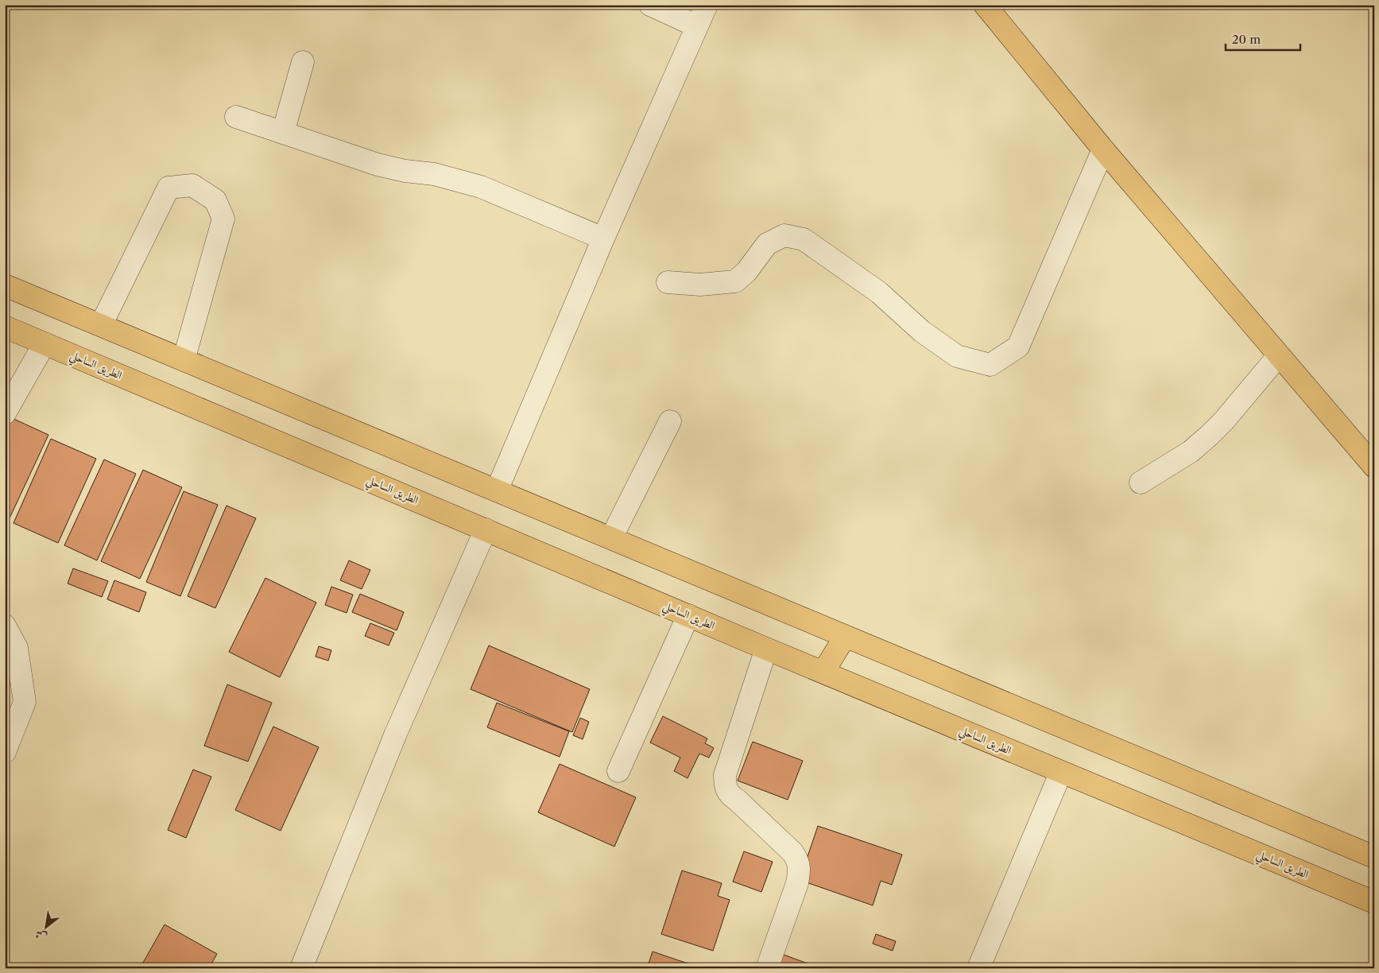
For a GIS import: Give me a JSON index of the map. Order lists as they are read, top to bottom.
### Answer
{
  "streets": {
    "main road": ["الطريق الساحلي"]
  },
  "scale_bar": "20 m",
  "north": "bottom left"
}
